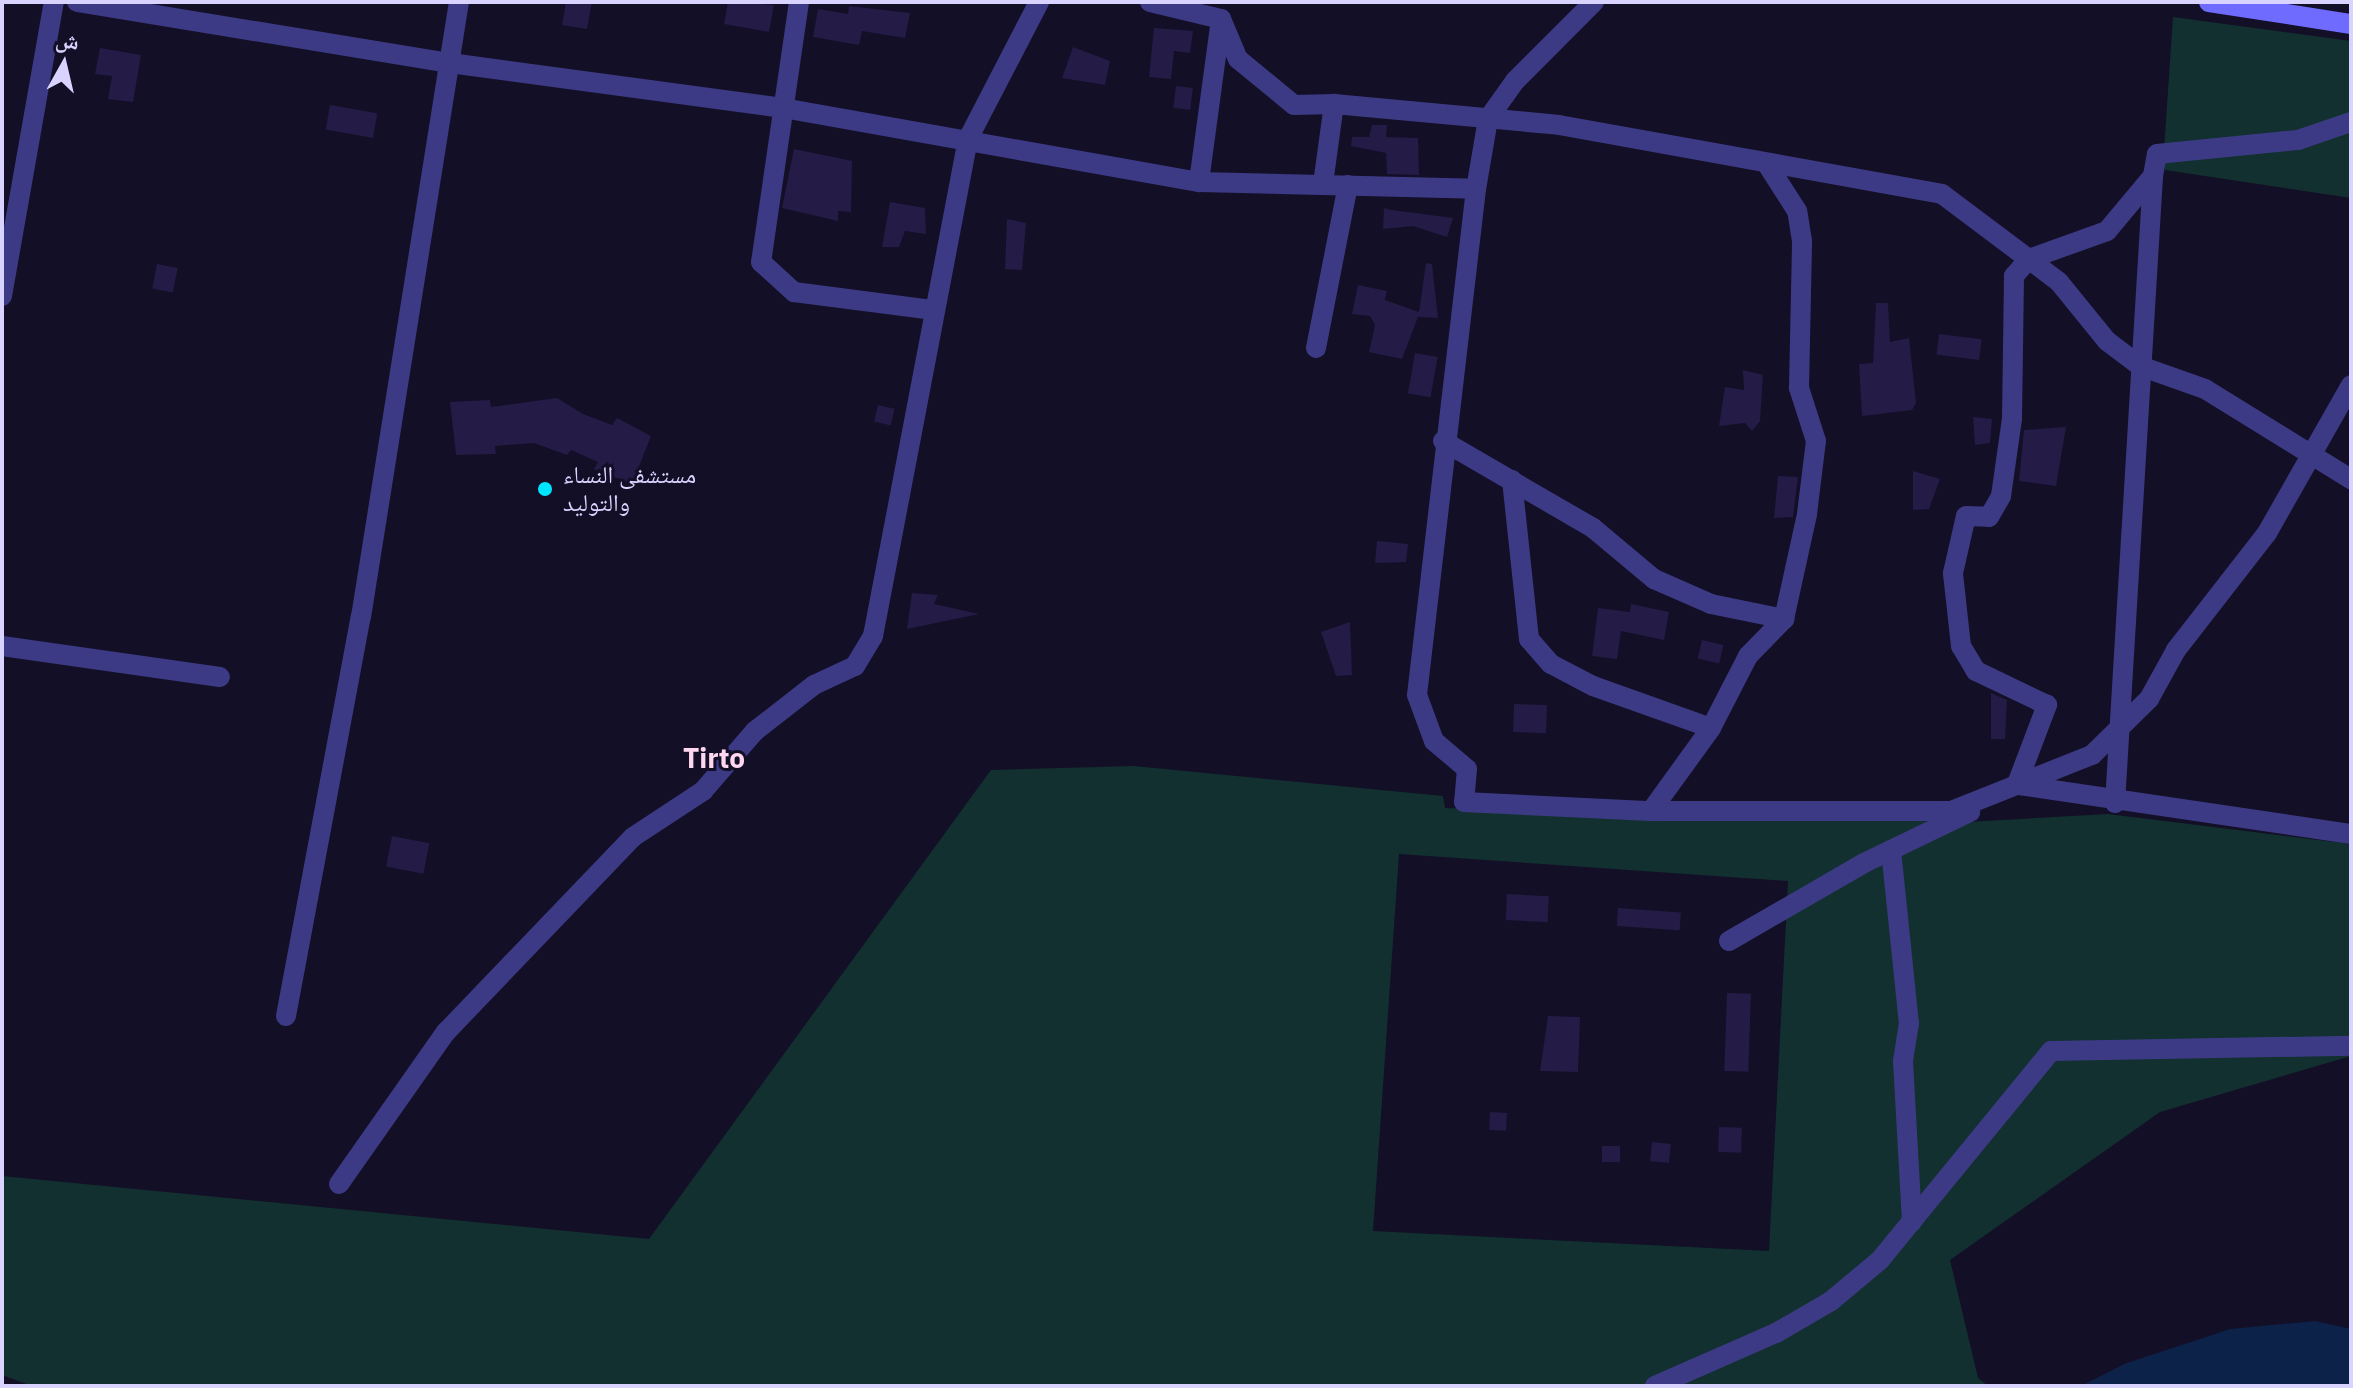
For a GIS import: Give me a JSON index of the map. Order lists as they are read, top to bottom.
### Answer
{
  "districts": ["Tirto"],
  "places": ["مستشفى النساء والتوليد"],
  "north": "top"
}
